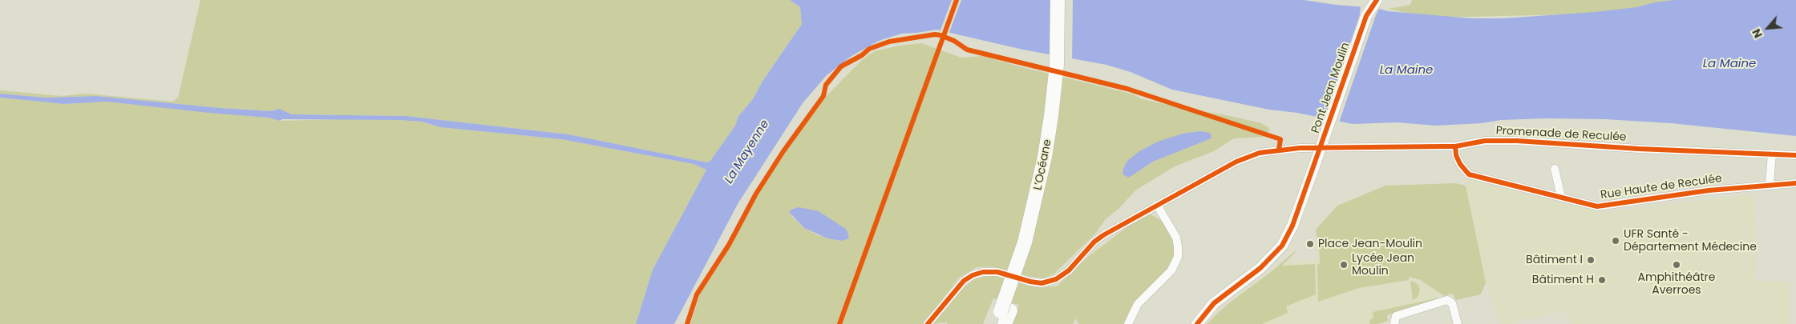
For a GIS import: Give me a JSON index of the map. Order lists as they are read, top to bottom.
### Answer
{
  "streets": {
    "highway": ["L’Océane"],
    "main road": ["Pont Jean Moulin"],
    "street": ["Promenade de Reculée", "Rue Haute de Reculée"]
  },
  "crossings": [
    ["Promenade de Reculée", "Rue Haute de Reculée"]
  ],
  "water": ["La Maine", "La Mayenne"],
  "places": [
    "UFR Santé - Département Médecine",
    "Place Jean-Moulin",
    "Bâtiment I",
    "Lycée Jean Moulin",
    "Amphithéâtre Averroes",
    "Bâtiment H"
  ],
  "north": "bottom left"
}
